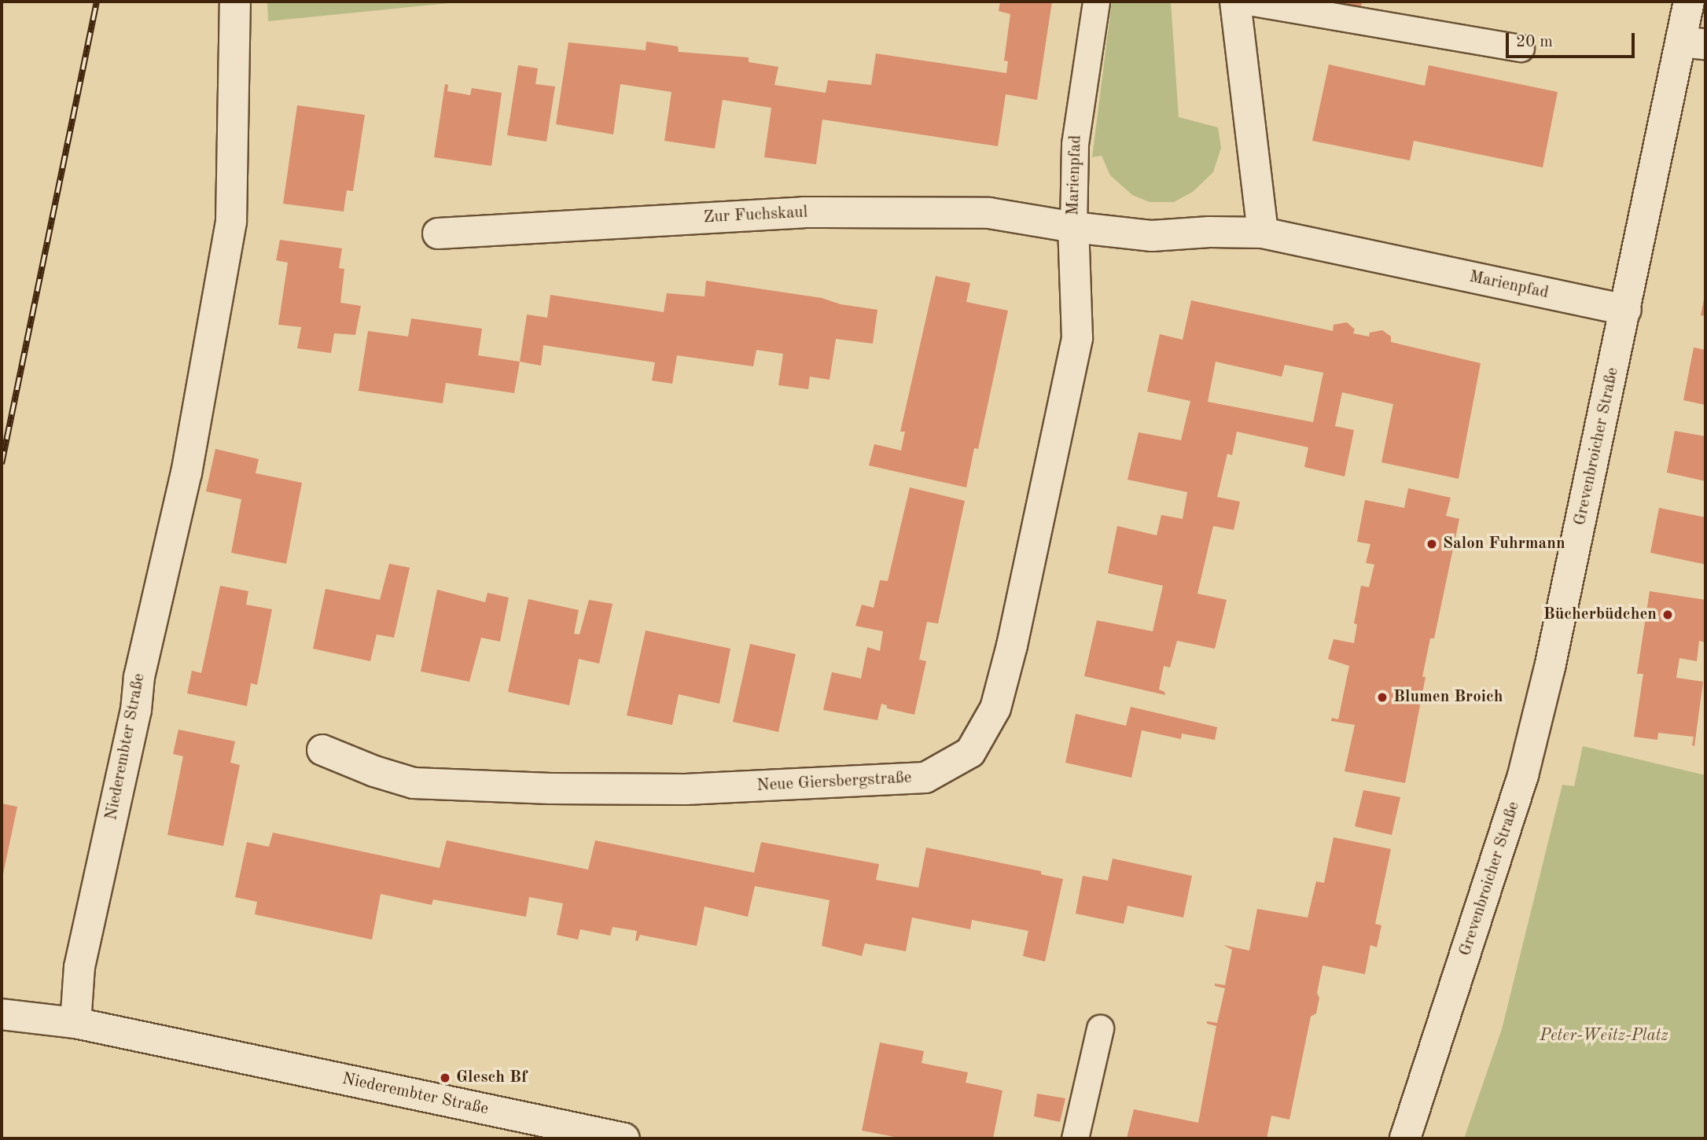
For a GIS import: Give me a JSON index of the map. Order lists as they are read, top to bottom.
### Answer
{
  "streets": {
    "street": [
      "Marienpfad",
      "Zur Fuchskaul",
      "Grevenbroicher Straße",
      "Niederembter Straße",
      "Neue Giersbergstraße"
    ]
  },
  "crossings": [
    ["Marienpfad", "Zur Fuchskaul"],
    ["Marienpfad", "Grevenbroicher Straße"],
    ["Marienpfad", "Neue Giersbergstraße"],
    ["Zur Fuchskaul", "Neue Giersbergstraße"]
  ],
  "parks": ["Peter-Weitz-Platz"],
  "places": [
    "Salon Fuhrmann",
    "Bücherbüdchen",
    "Blumen Broich",
    "Glesch Bf"
  ],
  "scale_bar": "20 m"
}
